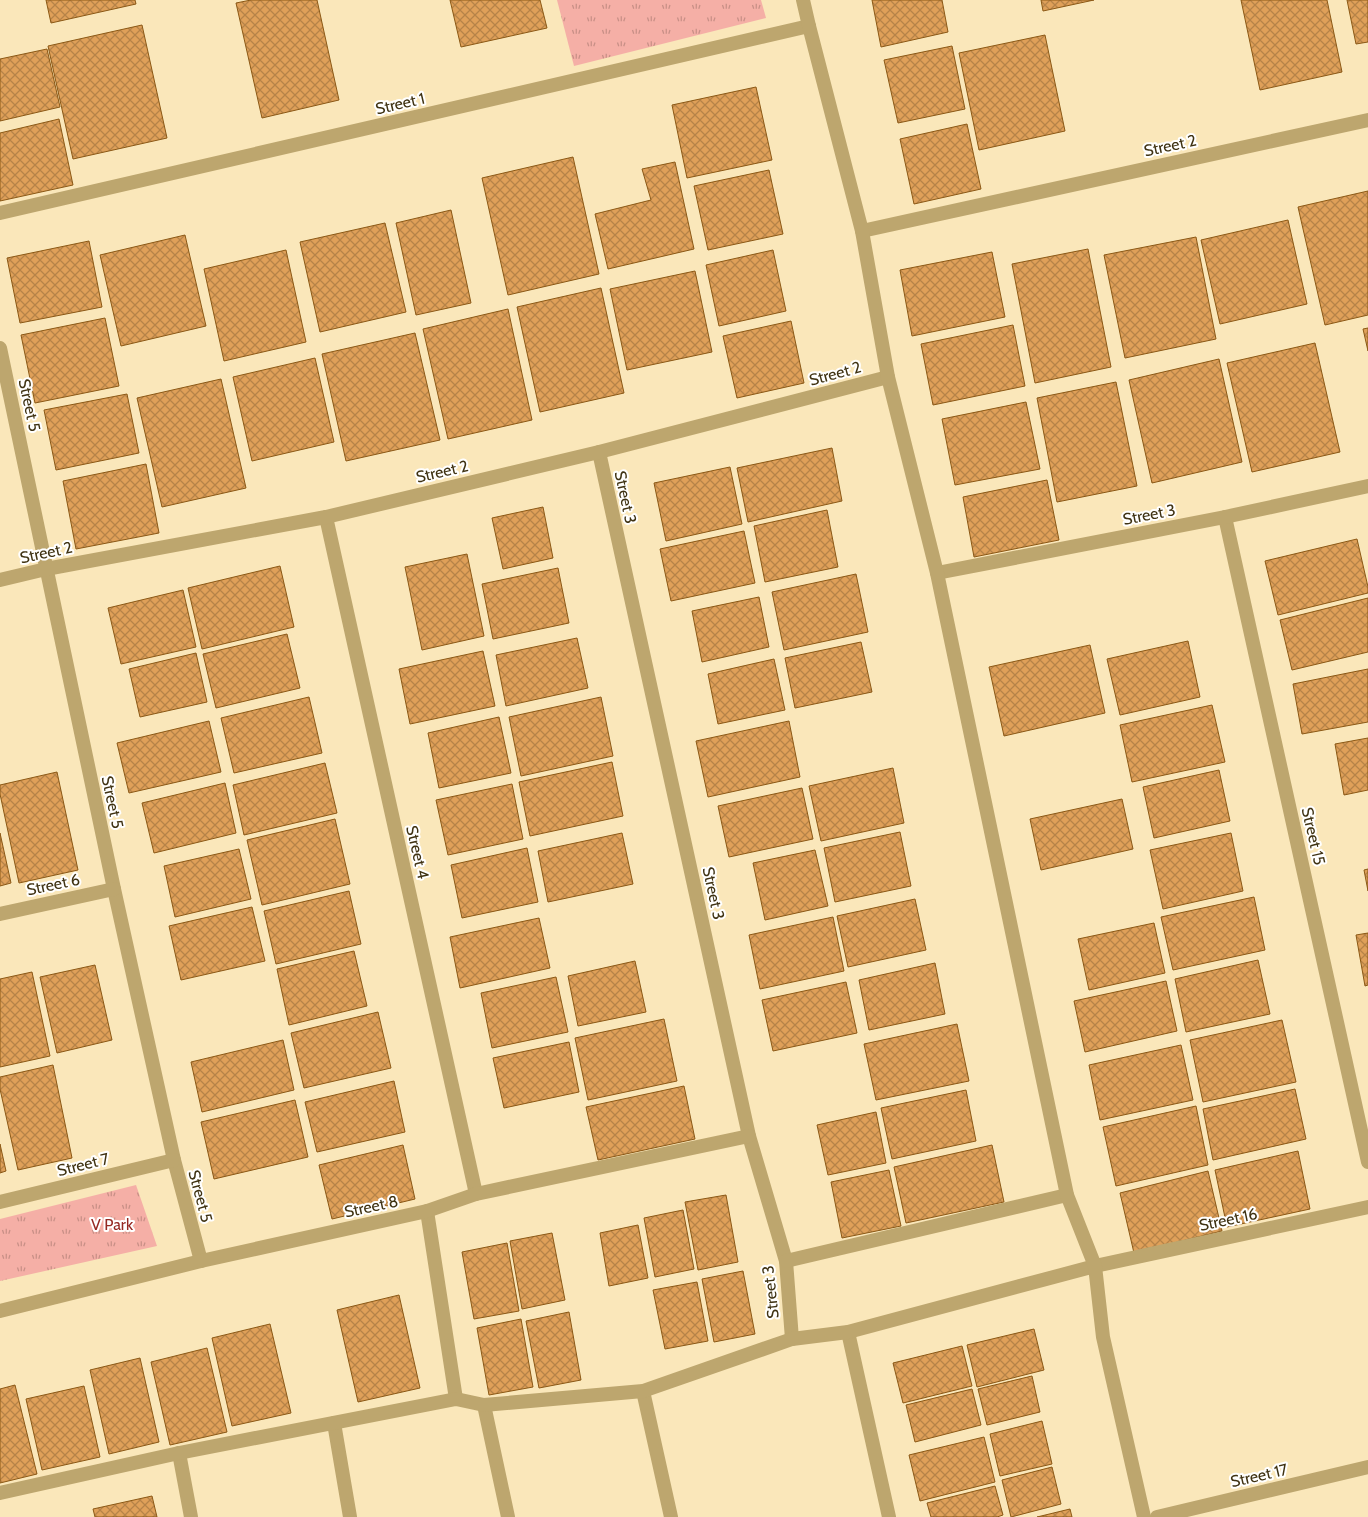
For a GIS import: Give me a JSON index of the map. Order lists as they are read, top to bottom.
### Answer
{
  "streets": {
    "street": [
      "Street 1",
      "Street 2",
      "Street 5",
      "Street 3",
      "Street 15",
      "Street 4",
      "Street 6",
      "Street 7",
      "Street 8",
      "Street 16",
      "Street 17"
    ]
  },
  "crossings": [
    ["Street 2", "Street 5"],
    ["Street 2", "Street 3"],
    ["Street 2", "Street 4"],
    ["Street 5", "Street 6"],
    ["Street 5", "Street 7"],
    ["Street 5", "Street 8"],
    ["Street 3", "Street 15"],
    ["Street 3", "Street 8"],
    ["Street 3", "Street 16"],
    ["Street 4", "Street 8"]
  ],
  "parks": ["V Park"]
}
